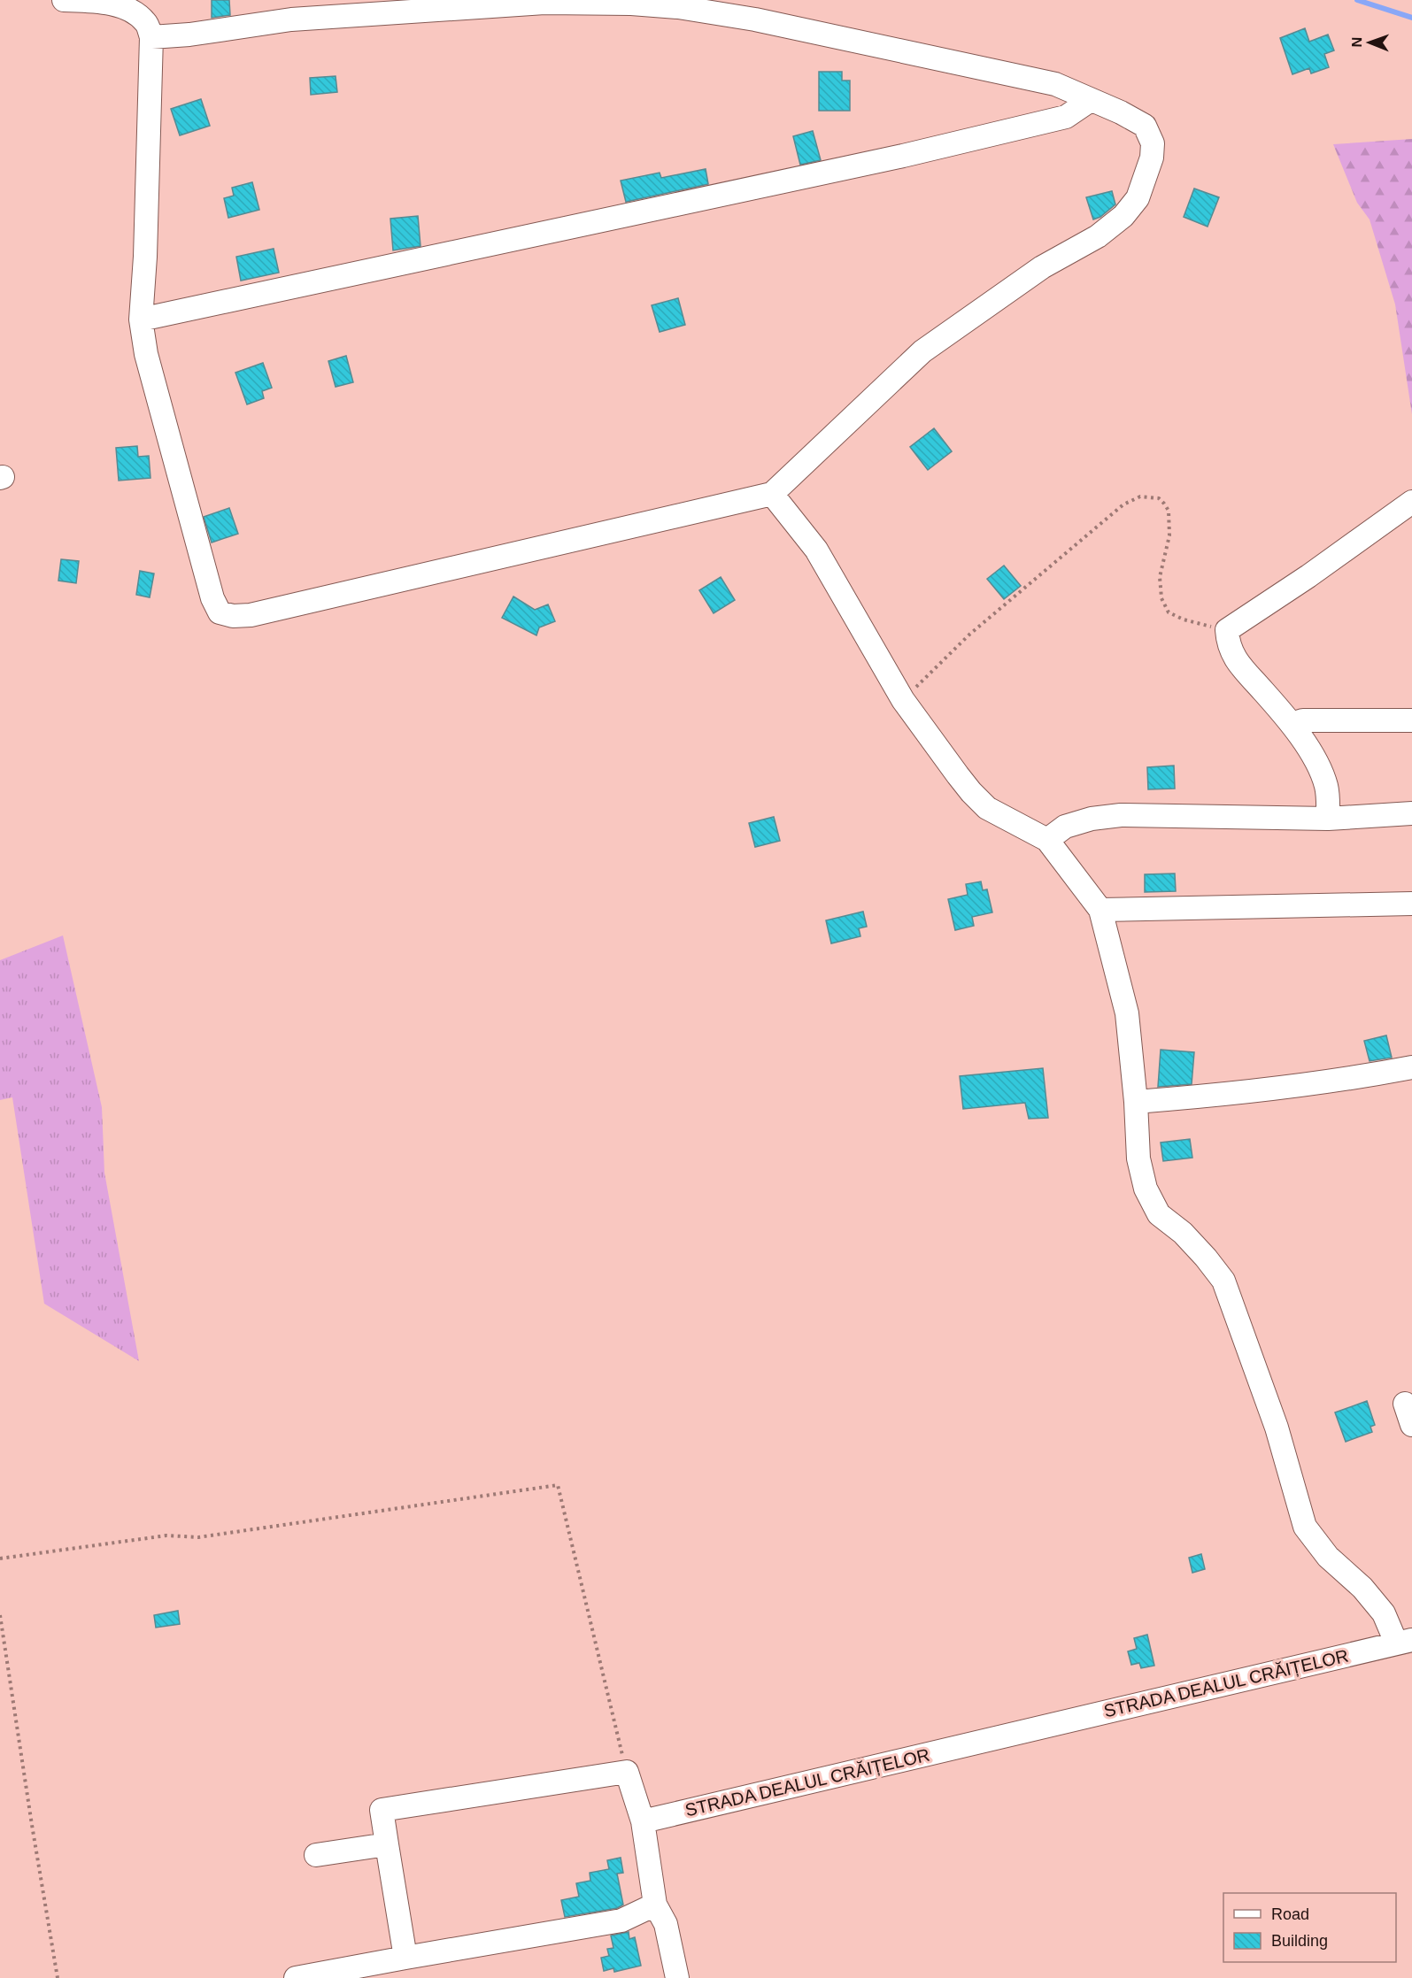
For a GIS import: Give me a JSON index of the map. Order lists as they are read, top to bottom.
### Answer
{
  "streets": {
    "street": ["STRADA DEALUL CRĂIȚELOR"]
  },
  "legend": ["Road", "Building"],
  "north": "left"
}
